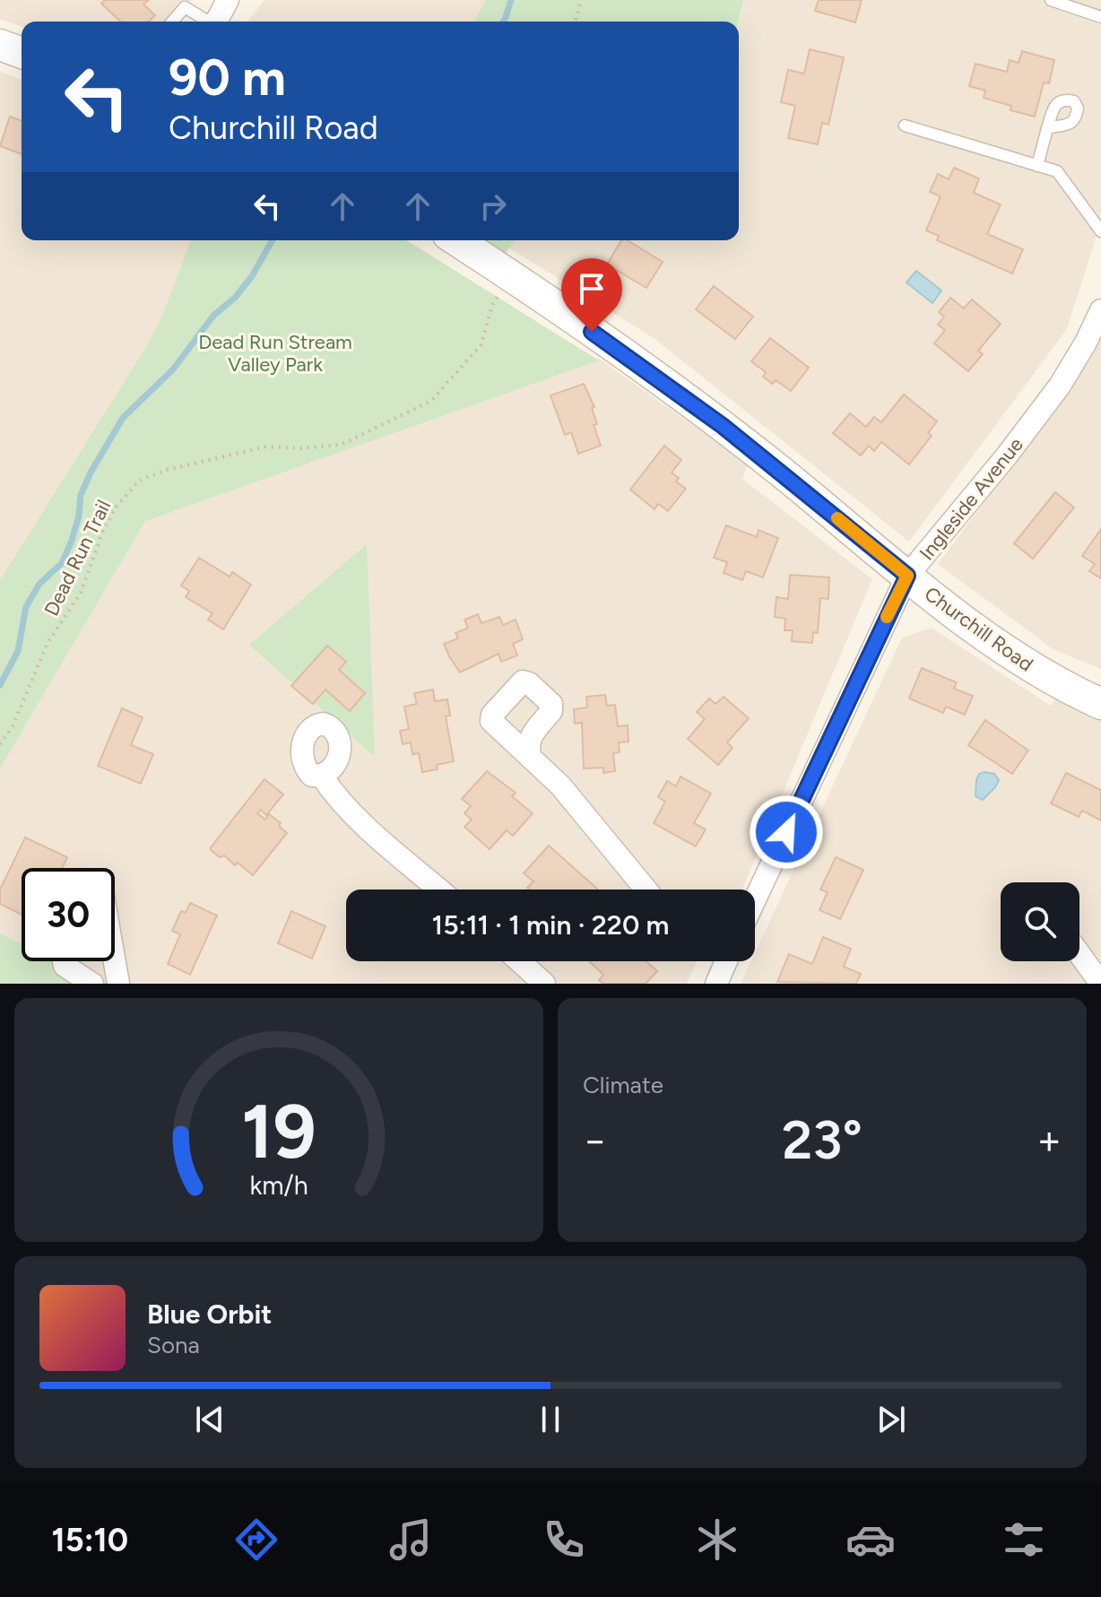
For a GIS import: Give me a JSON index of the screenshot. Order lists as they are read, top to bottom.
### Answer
{
  "streets": {
    "street": ["Ingleside Avenue", "Churchill Road"],
    "path": ["Dead Run Trail"]
  },
  "crossings": [
    ["Ingleside Avenue", "Churchill Road"],
    ["Dead Run Trail", "Churchill Road"]
  ],
  "parks": ["Dead Run Stream Valley Park"],
  "page": {
    "turn": ["90 m", "Churchill Road"],
    "limit": "30",
    "trip": "15:11 · 1 min · 220 m",
    "tile": "Climate",
    "heat": ["−", "23°", "+"],
    "song": ["Blue Orbit", "Sona"],
    "tabs": "15:10",
    "gauge": ["19", "km/h"]
  }
}
